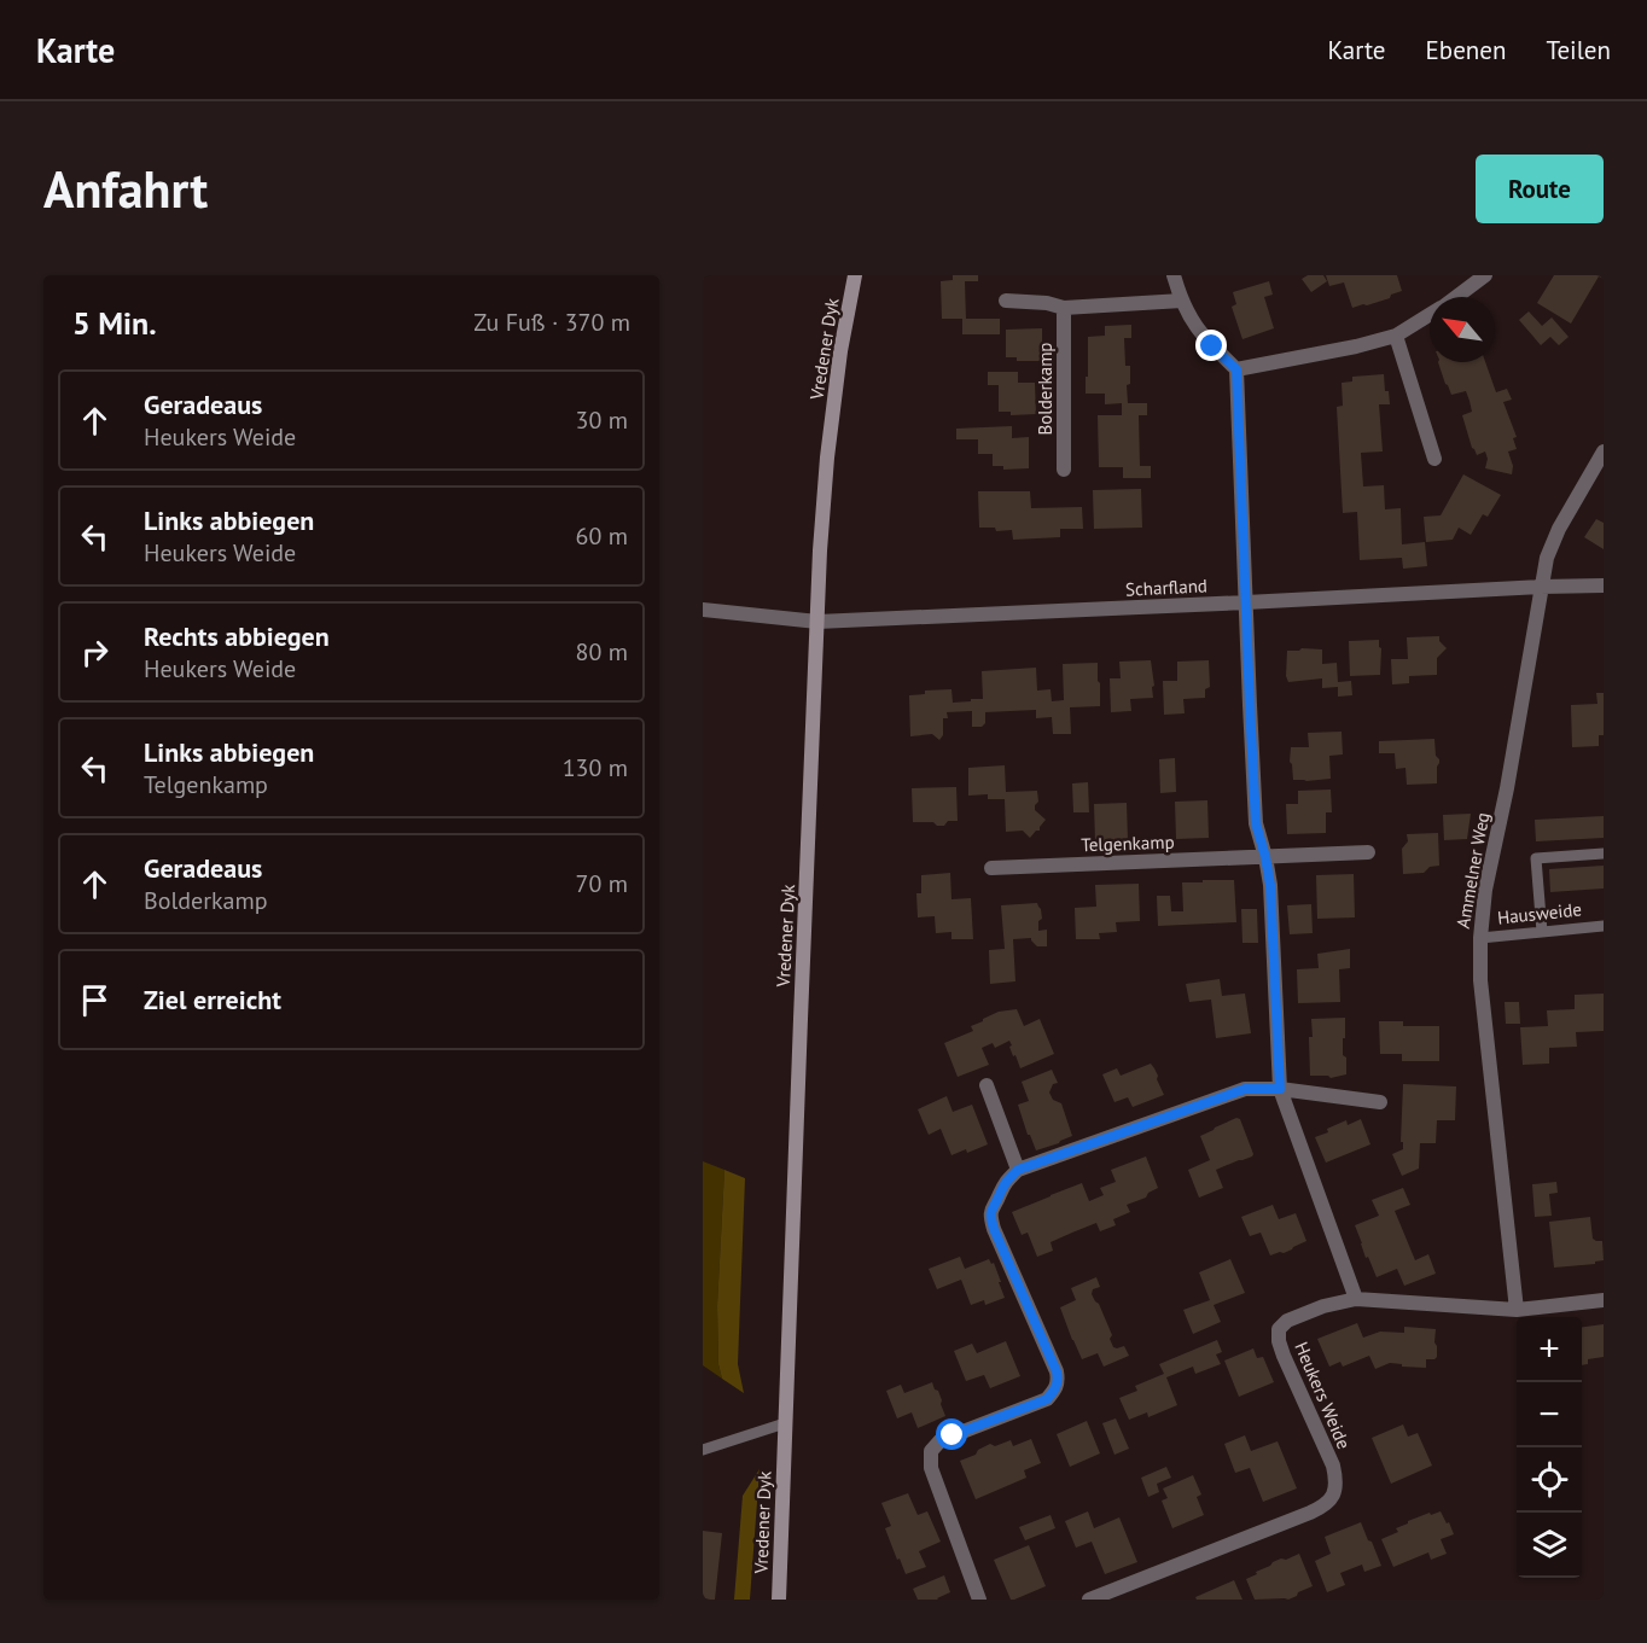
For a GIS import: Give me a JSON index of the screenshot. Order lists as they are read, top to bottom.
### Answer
{
  "streets": {
    "main road": ["Vredener Dyk"],
    "street": [
      "Bolderkamp",
      "Scharfland",
      "Telgenkamp",
      "Ammelner Weg",
      "Heukers Weide"
    ],
    "lane": ["Hausweide"]
  },
  "crossings": [
    ["Vredener Dyk", "Scharfland"],
    ["Scharfland", "Ammelner Weg"],
    ["Ammelner Weg", "Hausweide"],
    ["Ammelner Weg", "Heukers Weide"]
  ],
  "north": "top left",
  "page": {
    "header": "Karte",
    "nav": ["Karte", "Ebenen", "Teilen"],
    "buttons": "Route",
    "title": "Anfahrt",
    "heading": ["5 Min.", "Zu Fuß · 370 m"],
    "list": [
      ["Geradeaus", "Heukers Weide", "30 m"],
      ["Links abbiegen", "Heukers Weide", "60 m"],
      ["Rechts abbiegen", "Heukers Weide", "80 m"],
      ["Links abbiegen", "Telgenkamp", "130 m"],
      ["Geradeaus", "Bolderkamp", "70 m"],
      "Ziel erreicht"
    ],
    "map_buttons": ["+", "−"]
  }
}
